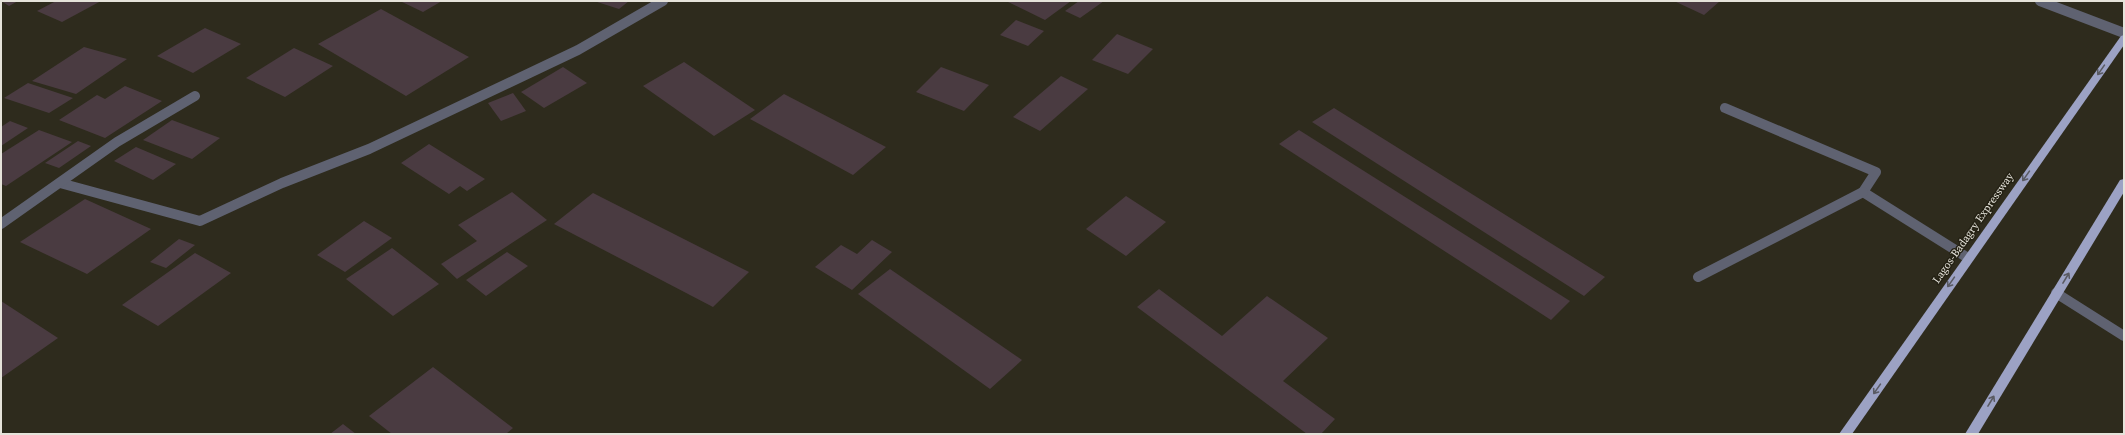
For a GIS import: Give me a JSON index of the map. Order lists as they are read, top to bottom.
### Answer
{
  "streets": {
    "highway": ["Lagos-Badagry Expressway"]
  }
}
